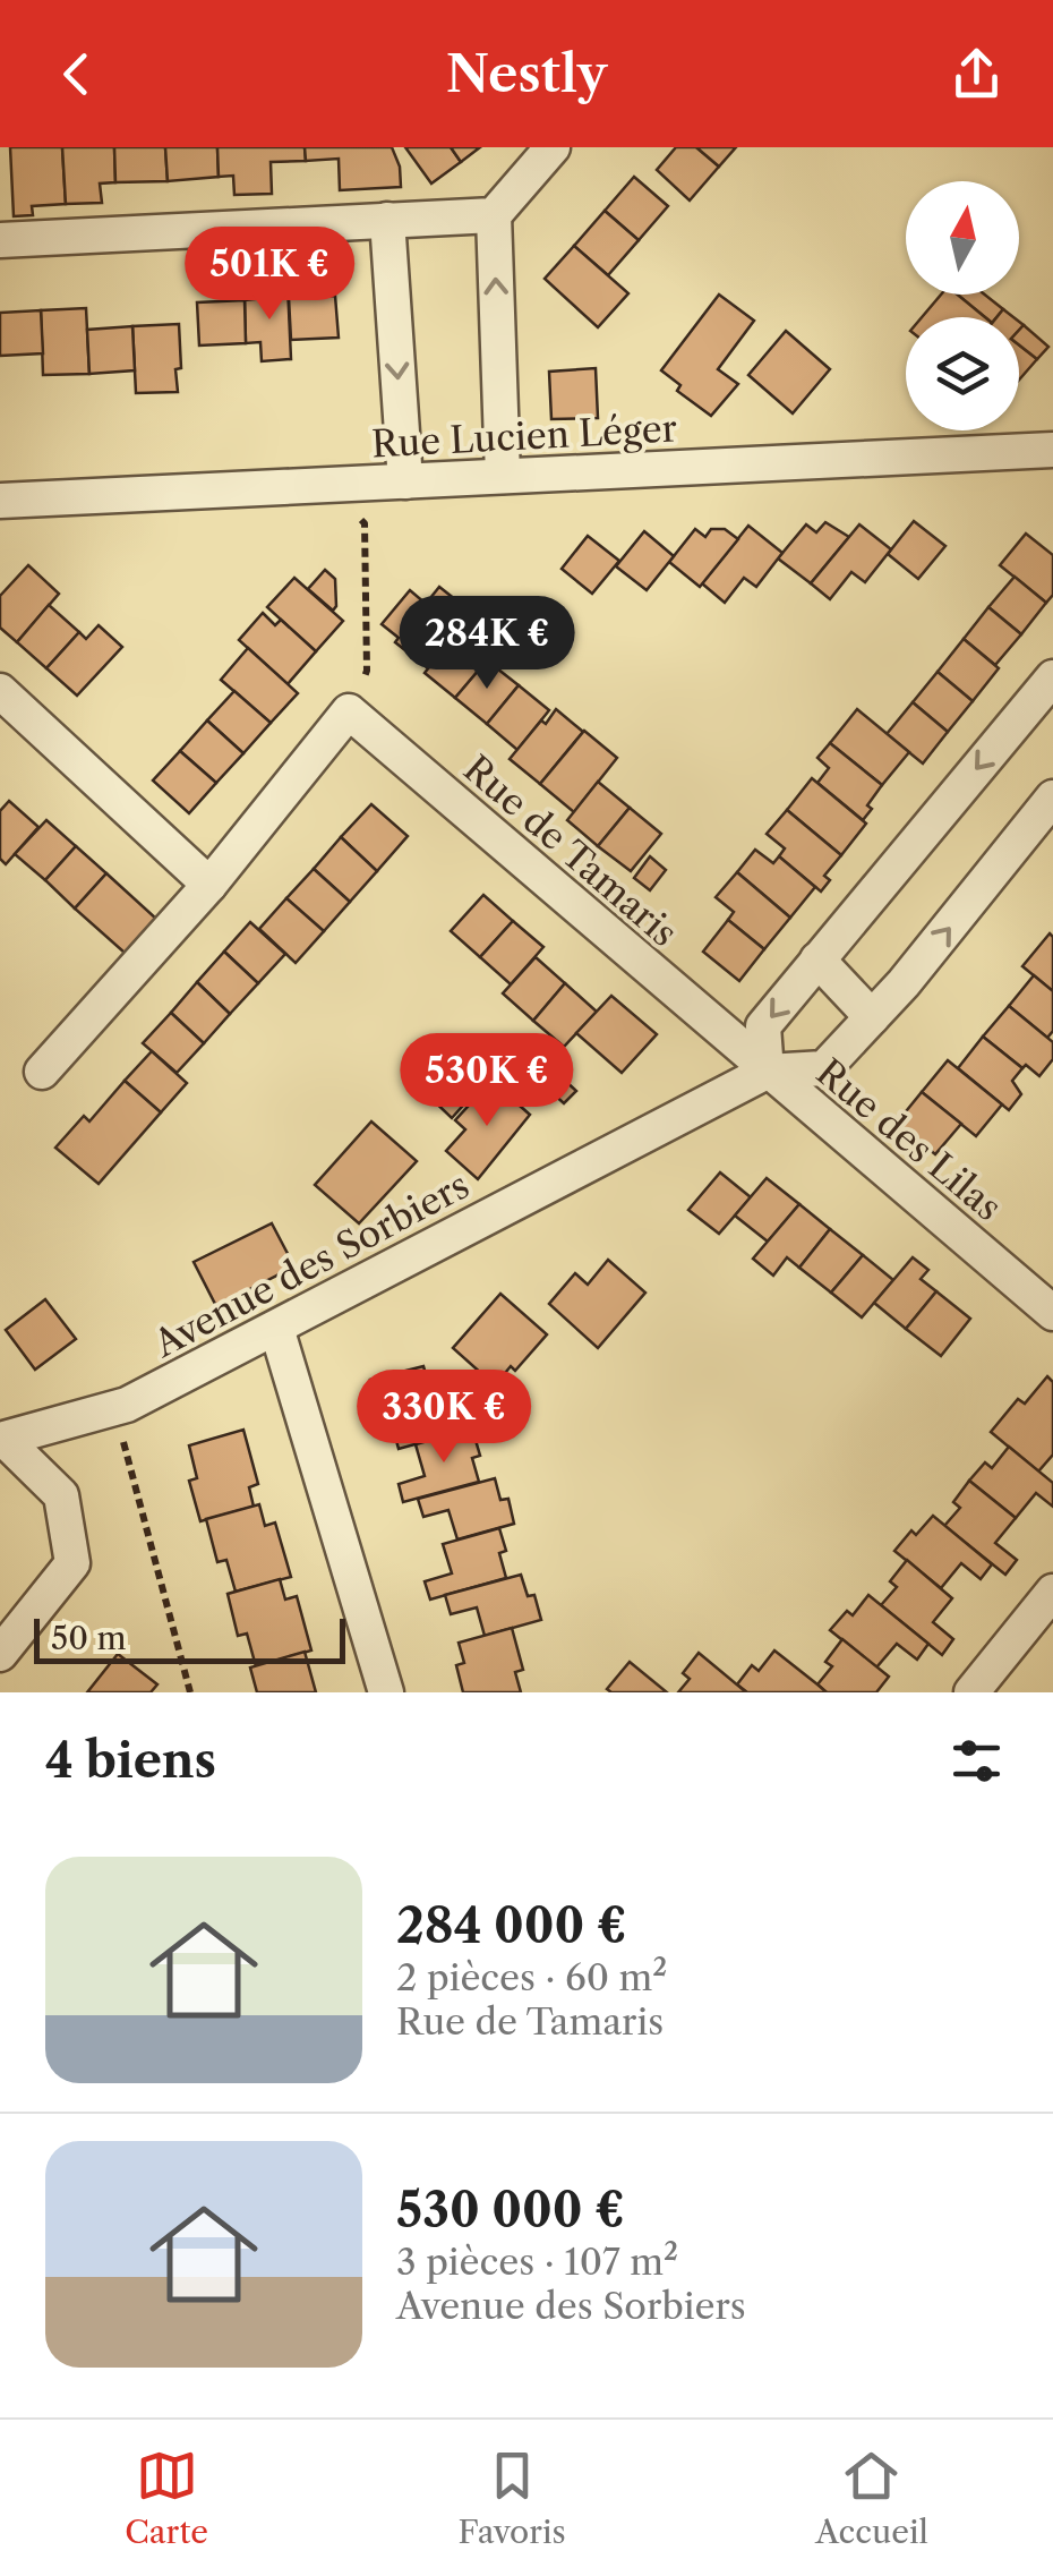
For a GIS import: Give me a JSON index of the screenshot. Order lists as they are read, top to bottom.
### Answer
{
  "streets": {
    "street": [
      "Rue Lucien Léger",
      "Rue de Tamaris",
      "Rue des Lilas",
      "Avenue des Sorbiers"
    ]
  },
  "crossings": [
    ["Rue de Tamaris", "Rue des Lilas"],
    ["Rue de Tamaris", "Avenue des Sorbiers"],
    ["Rue des Lilas", "Avenue des Sorbiers"]
  ],
  "scale_bar": "50 m",
  "north": "top",
  "page": {
    "header": "Nestly",
    "price": [
      "501K €",
      "284K €",
      "530K €",
      "330K €"
    ],
    "scale": "50 m",
    "heading": "4 biens",
    "list": [
      {
        "name": "284 000 €",
        "note": "2 pièces · 60 m² · Rue de Tamaris"
      },
      {
        "name": "530 000 €",
        "note": "3 pièces · 107 m² · Avenue des Sorbiers"
      }
    ],
    "tabs": ["Carte", "Favoris", "Accueil"]
  }
}
